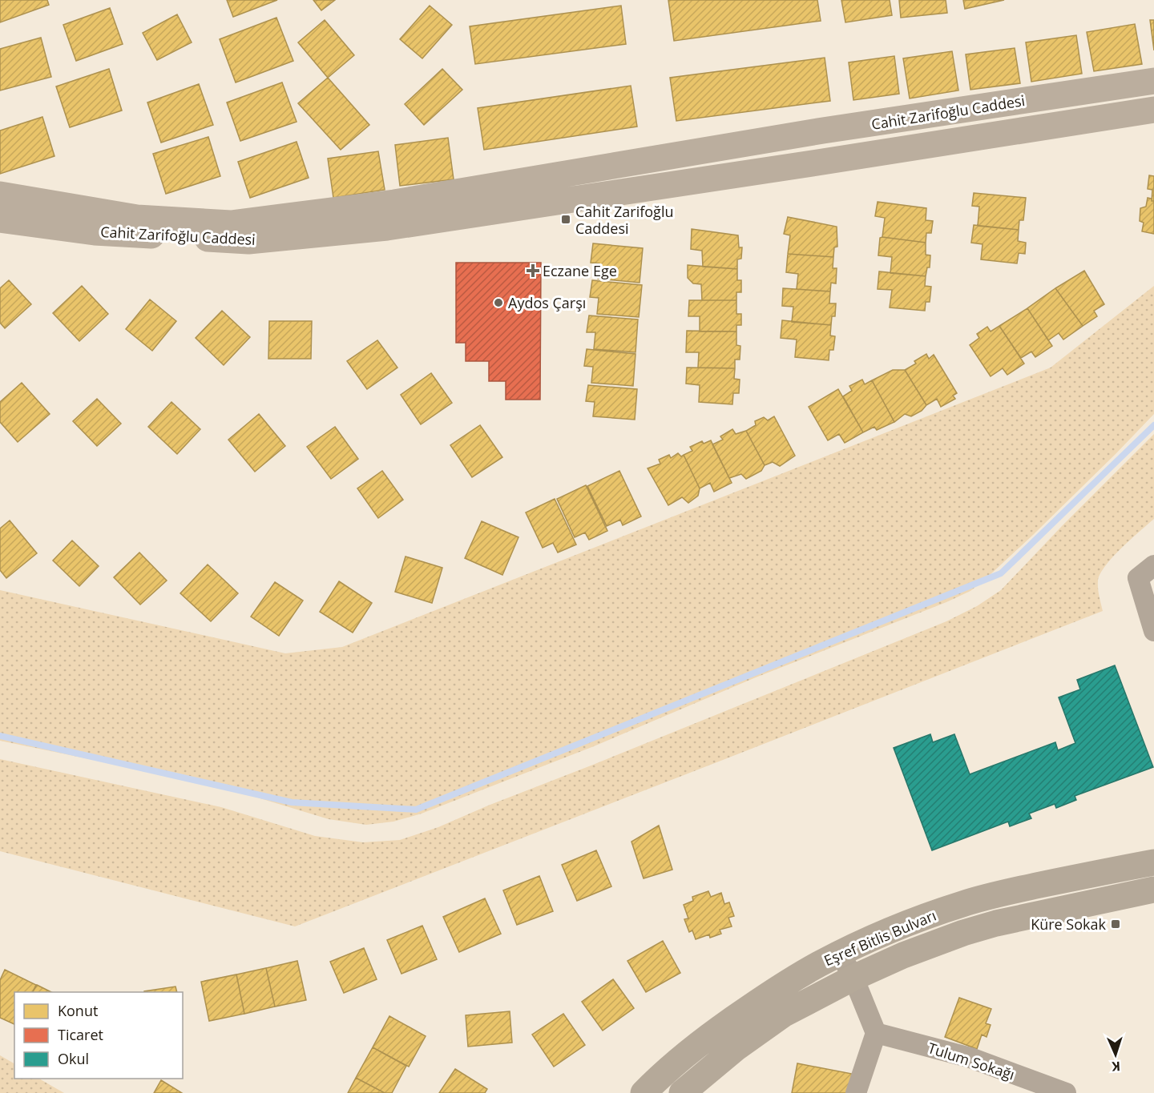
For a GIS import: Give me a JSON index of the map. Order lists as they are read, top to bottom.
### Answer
{
  "streets": {
    "main road": ["Cahit Zarifoğlu Caddesi", "Eşref Bitlis Bulvarı"],
    "street": ["Tulum Sokağı"]
  },
  "places": {
    "transit": ["Cahit Zarifoğlu Caddesi", "Küre Sokak"],
    "health": ["Eczane Ege"],
    "other": ["Aydos Çarşı"]
  },
  "legend": ["Konut", "Ticaret", "Okul"],
  "north": "bottom"
}
